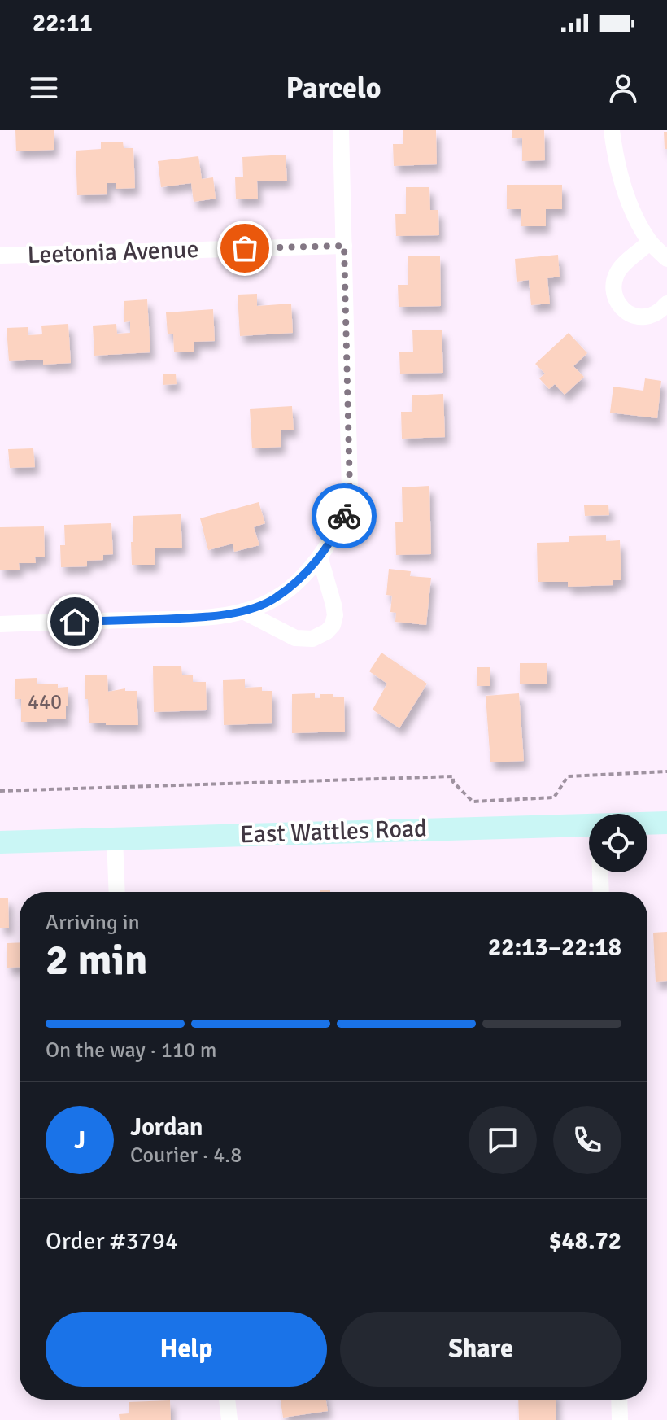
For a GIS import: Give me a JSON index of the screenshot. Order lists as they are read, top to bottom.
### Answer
{
  "streets": {
    "main road": ["East Wattles Road"],
    "street": ["Leetonia Avenue"]
  },
  "house_numbers": ["440"],
  "page": {
    "status": "22:11",
    "header": "Parcelo",
    "heading": ["2 min", "Arriving in", "22:13–22:18"],
    "panel": [
      "Jordan",
      "Courier · 4.8",
      "Order #3794",
      "$48.72"
    ],
    "bar": "On the way · 110 m",
    "round": "J",
    "buttons": ["Help", "Share"]
  }
}
